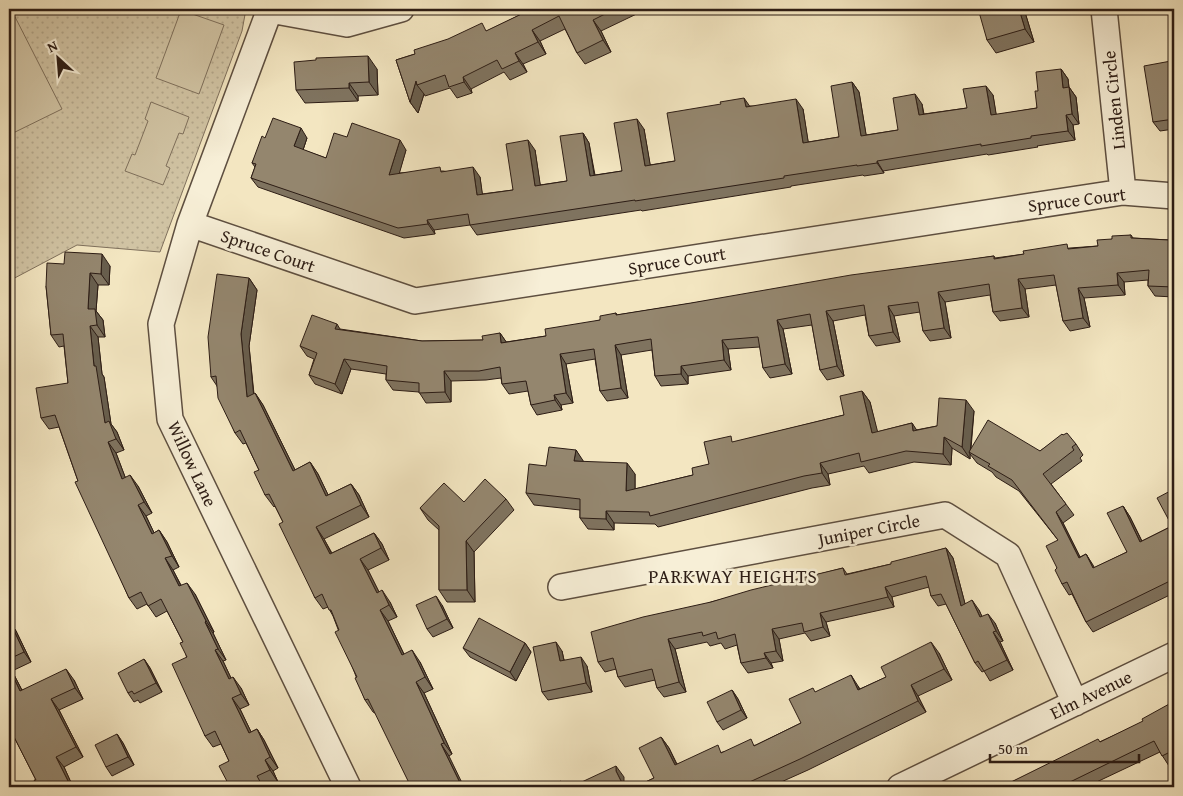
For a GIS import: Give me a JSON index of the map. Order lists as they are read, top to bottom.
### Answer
{
  "streets": {
    "street": [
      "Linden Circle",
      "Spruce Court",
      "Willow Lane",
      "Juniper Circle",
      "Elm Avenue"
    ]
  },
  "crossings": [
    ["Linden Circle", "Spruce Court"],
    ["Spruce Court", "Willow Lane"],
    ["Juniper Circle", "Elm Avenue"]
  ],
  "districts": ["PARKWAY HEIGHTS"],
  "scale_bar": "50 m",
  "north": "top left"
}
